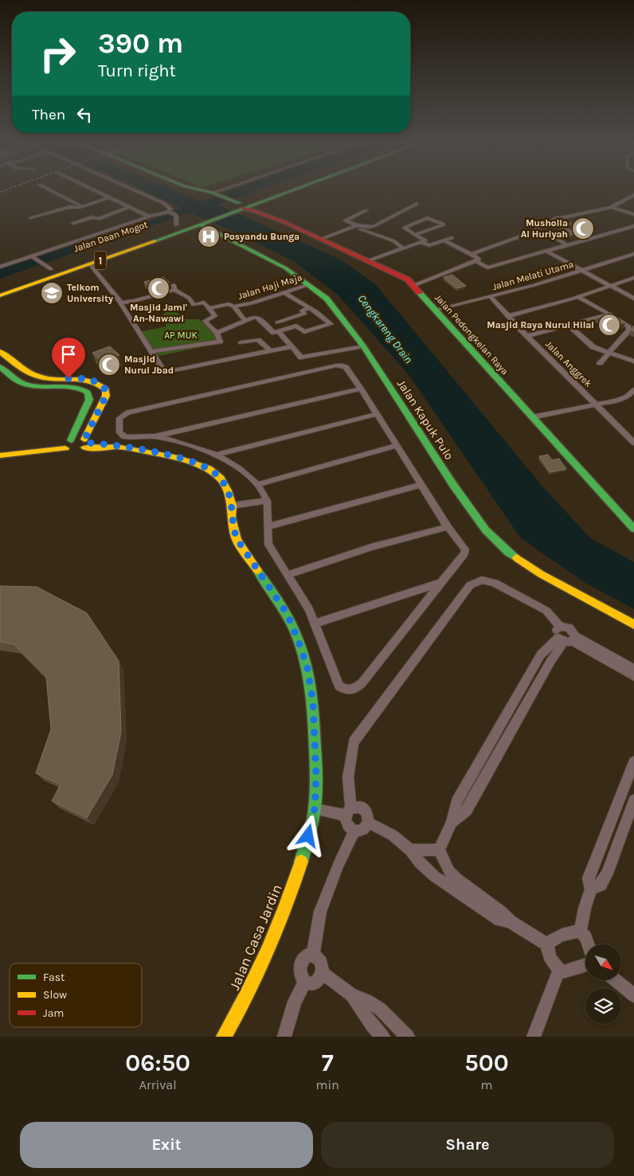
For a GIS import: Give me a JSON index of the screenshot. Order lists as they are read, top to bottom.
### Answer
{
  "streets": {
    "main road": [
      "Jalan Daan Mogot",
      "1",
      "Jalan Pedongkelan Raya",
      "Jalan Kapuk Pulo",
      "Jalan Casa Jardin"
    ],
    "street": ["Jalan Melati Utama", "Jalan Haji Maja", "Jalan Anggrek"]
  },
  "crossings": [
    ["Jalan Daan Mogot", "Jalan Pedongkelan Raya"],
    ["Jalan Daan Mogot", "Jalan Kapuk Pulo"],
    ["Jalan Melati Utama", "Jalan Pedongkelan Raya"],
    ["Jalan Melati Utama", "Jalan Anggrek"],
    ["Jalan Haji Maja", "Jalan Kapuk Pulo"]
  ],
  "water": ["Cengkareng Drain"],
  "parks": ["AP MUK"],
  "places": {
    "mosque": [
      "Musholla Al Huriyah",
      "Masjid Jami' An-Nawawi",
      "Masjid Raya Nurul Hilal",
      "Masjid Nurul Jbad"
    ],
    "hospital": ["Posyandu Bunga"],
    "school or university": ["Telkom University"]
  },
  "legend": ["Fast", "Slow", "Jam"],
  "north": "bottom right",
  "page": {
    "turn": ["390 m", "Turn right"],
    "then": "Then",
    "eta": [
      "06:50",
      "Arrival",
      "7",
      "min",
      "500",
      "m"
    ],
    "buttons": ["Exit", "Share"]
  }
}
